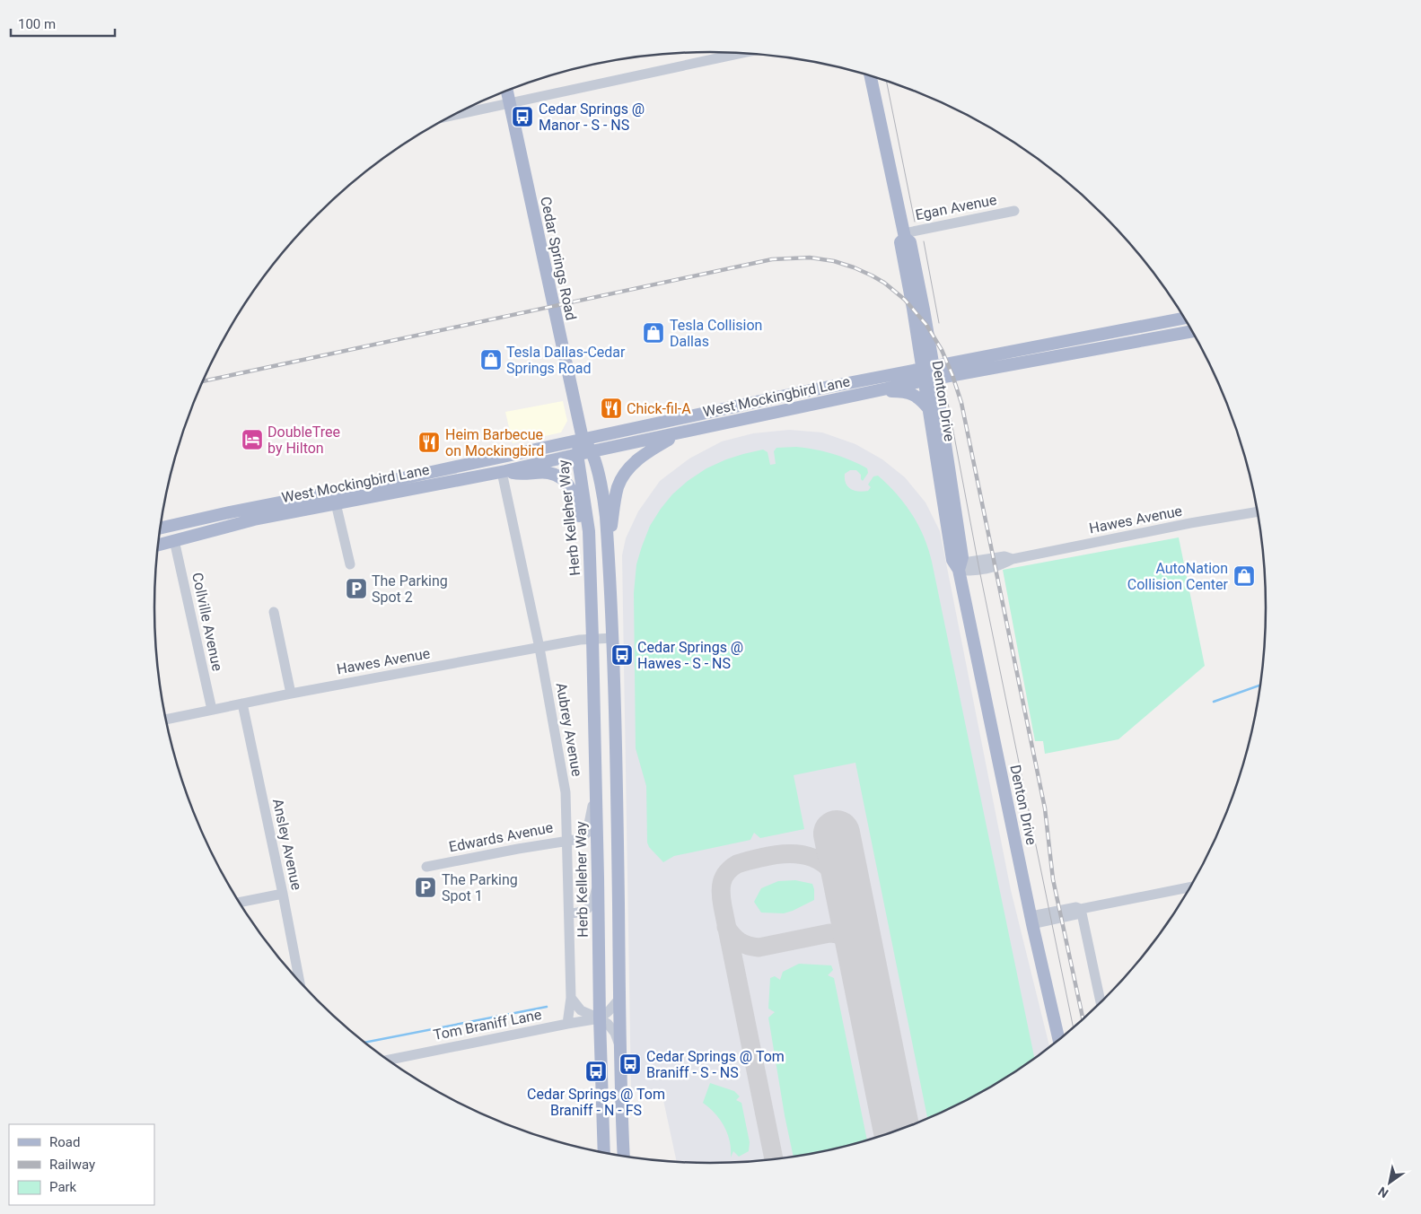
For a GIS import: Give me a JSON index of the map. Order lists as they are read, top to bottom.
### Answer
{
  "streets": {
    "main road": [
      "Cedar Springs Road",
      "West Mockingbird Lane",
      "Denton Drive",
      "Herb Kelleher Way"
    ],
    "street": [
      "Egan Avenue",
      "Hawes Avenue",
      "Collville Avenue",
      "Aubrey Avenue",
      "Edwards Avenue",
      "Ansley Avenue",
      "Tom Braniff Lane"
    ]
  },
  "crossings": [
    ["Egan Avenue", "Denton Drive"],
    ["Cedar Springs Road", "West Mockingbird Lane"],
    ["Cedar Springs Road", "Herb Kelleher Way"],
    ["West Mockingbird Lane", "Denton Drive"],
    ["West Mockingbird Lane", "Herb Kelleher Way"],
    ["West Mockingbird Lane", "Collville Avenue"],
    ["West Mockingbird Lane", "Aubrey Avenue"],
    ["Denton Drive", "Hawes Avenue"],
    ["Herb Kelleher Way", "Hawes Avenue"],
    ["Herb Kelleher Way", "Edwards Avenue"],
    ["Herb Kelleher Way", "Tom Braniff Lane"],
    ["Hawes Avenue", "Collville Avenue"],
    ["Hawes Avenue", "Aubrey Avenue"],
    ["Hawes Avenue", "Ansley Avenue"],
    ["Aubrey Avenue", "Edwards Avenue"],
    ["Aubrey Avenue", "Tom Braniff Lane"]
  ],
  "places": {
    "bus stop": [
      "Cedar Springs @ Manor - S - NS",
      "Cedar Springs @ Hawes - S - NS",
      "Cedar Springs @ Tom Braniff - S - NS",
      "Cedar Springs @ Tom Braniff - N - FS"
    ],
    "shop": ["Tesla Collision Dallas", "Tesla Dallas-Cedar Springs Road", "AutoNation Collision Center"],
    "restaurant": ["Chick-fil-A", "Heim Barbecue on Mockingbird"],
    "hotel": ["DoubleTree by Hilton"],
    "parking": ["The Parking Spot 2", "The Parking Spot 1"]
  },
  "legend": ["Road", "Railway", "Park"],
  "scale_bar": "100 m",
  "north": "bottom left"
}
